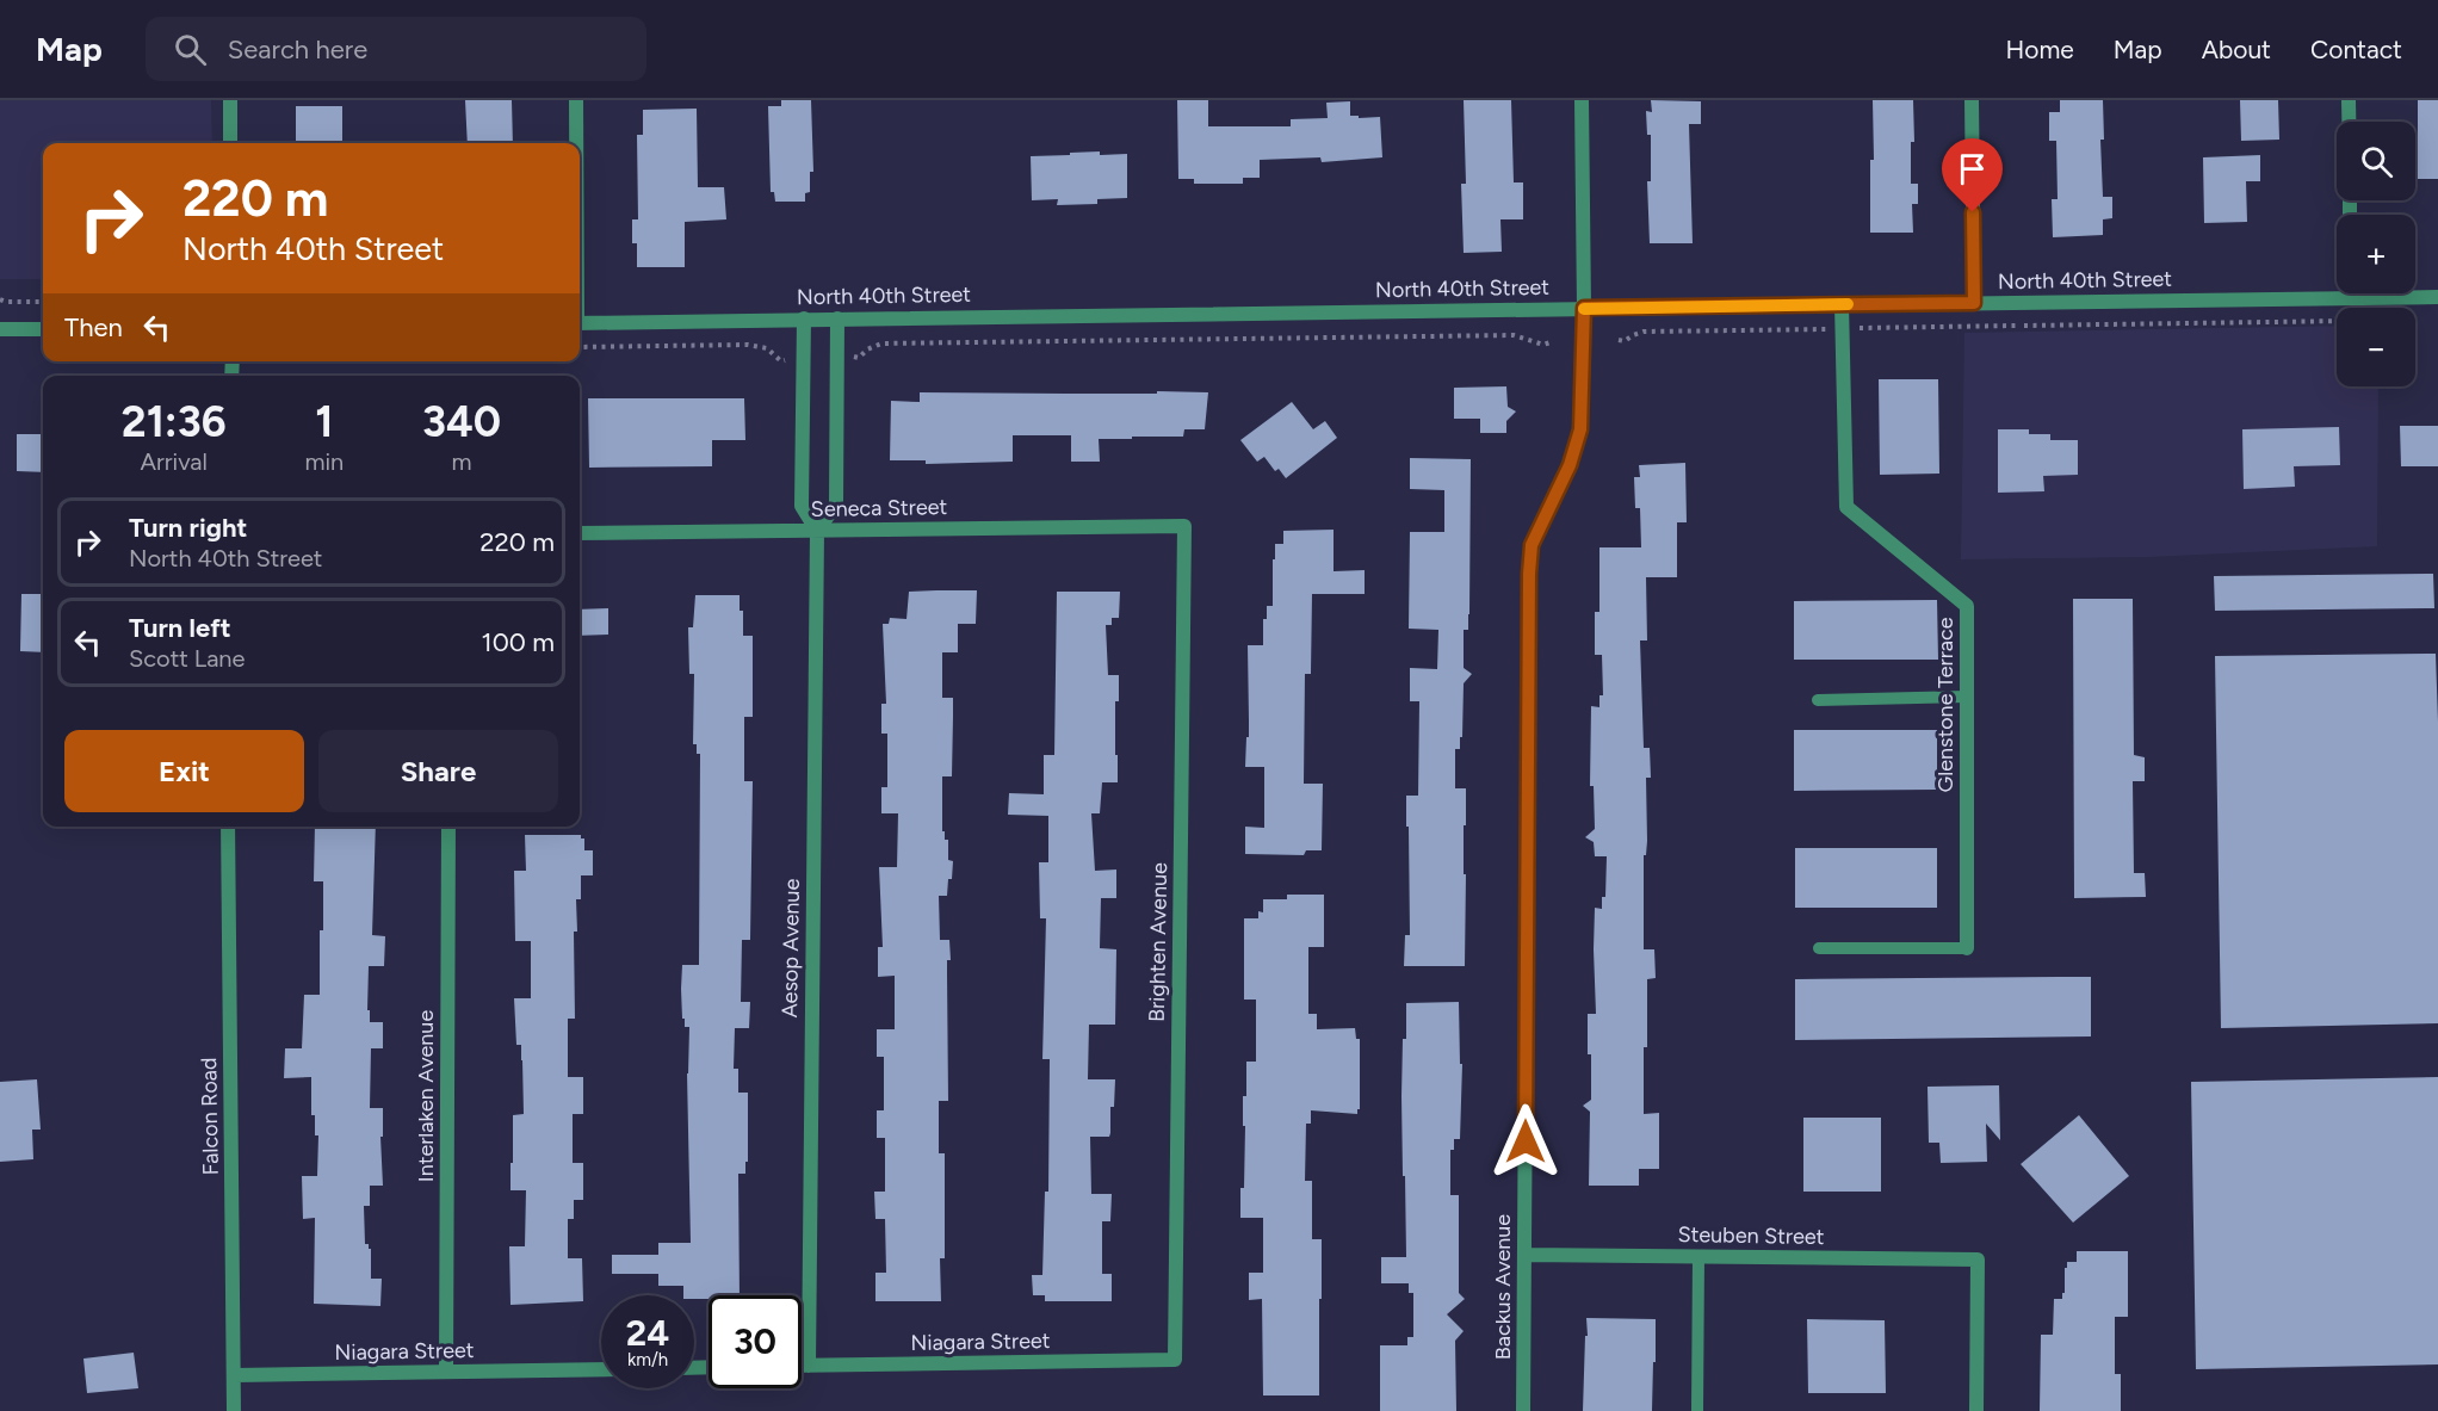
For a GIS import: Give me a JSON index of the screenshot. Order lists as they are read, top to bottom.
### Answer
{
  "streets": {
    "street": [
      "North 40th Street",
      "Seneca Street",
      "Glenstone Terrace",
      "Brighten Avenue",
      "Aesop Avenue",
      "Interlaken Avenue",
      "Falcon Road",
      "Steuben Street",
      "Backus Avenue",
      "Niagara Street"
    ]
  },
  "crossings": [
    ["North 40th Street", "Glenstone Terrace"],
    ["North 40th Street", "Aesop Avenue"],
    ["North 40th Street", "Backus Avenue"],
    ["Seneca Street", "Brighten Avenue"],
    ["Seneca Street", "Aesop Avenue"],
    ["Brighten Avenue", "Niagara Street"],
    ["Aesop Avenue", "Niagara Street"],
    ["Interlaken Avenue", "Niagara Street"],
    ["Falcon Road", "Niagara Street"],
    ["Steuben Street", "Backus Avenue"]
  ],
  "page": {
    "header": "Map",
    "search": "Search here",
    "nav": [
      "Home",
      "Map",
      "About",
      "Contact"
    ],
    "map_buttons": ["+", "−"],
    "turn": ["220 m", "North 40th Street"],
    "then": "Then",
    "eta": [
      "21:36",
      "Arrival",
      "1",
      "min",
      "340",
      "m"
    ],
    "list": [
      {
        "name": "Turn right",
        "note": "North 40th Street",
        "value": "220 m"
      },
      {
        "name": "Turn left",
        "note": "Scott Lane",
        "value": "100 m"
      }
    ],
    "buttons": ["Exit", "Share"],
    "speed": "24 km/h",
    "limit": "30"
  }
}
